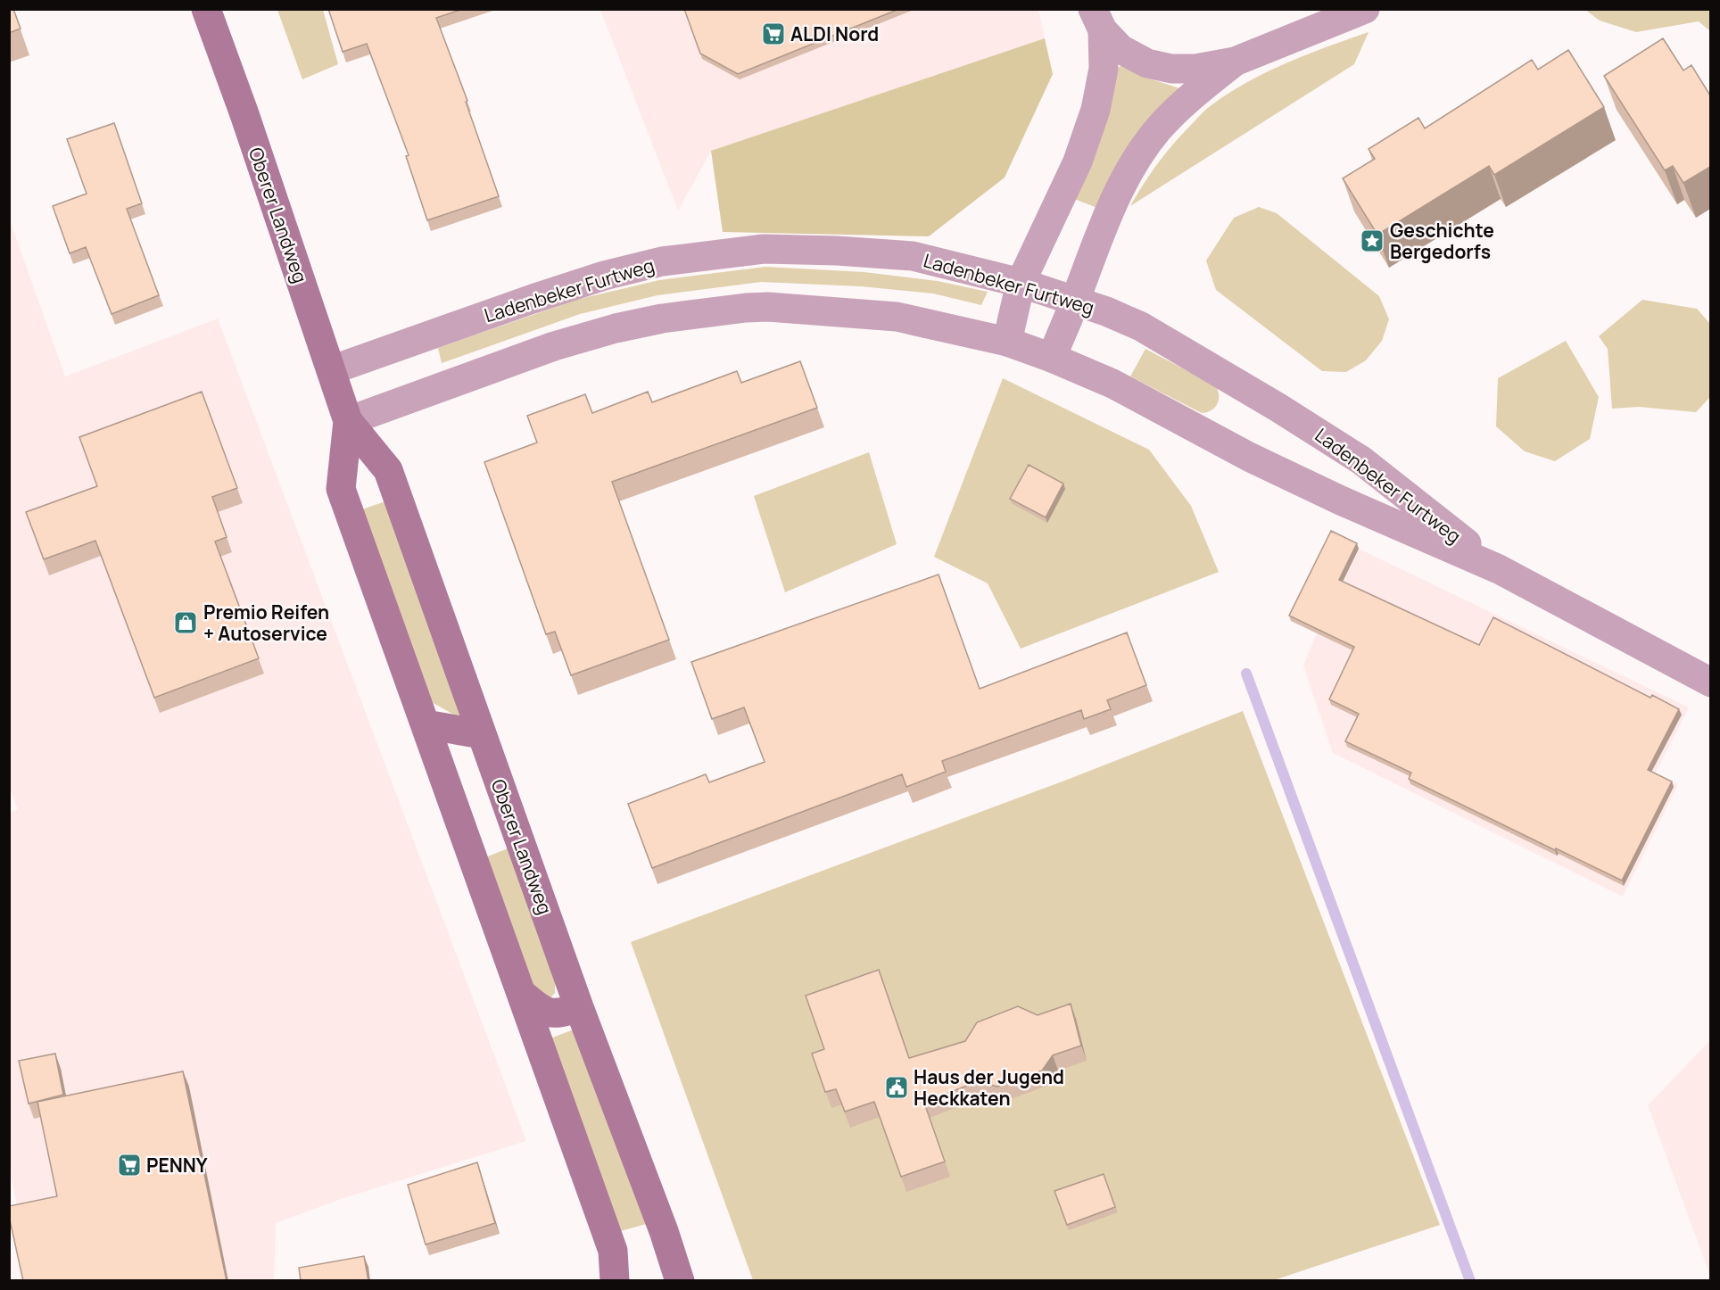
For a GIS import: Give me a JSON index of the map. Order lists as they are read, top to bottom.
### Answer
{
  "streets": {
    "main road": ["Oberer Landweg"],
    "street": ["Ladenbeker Furtweg"]
  },
  "crossings": [
    ["Oberer Landweg", "Ladenbeker Furtweg"]
  ],
  "places": {
    "supermarket": ["ALDI Nord", "PENNY"],
    "place": ["Geschichte Bergedorfs"],
    "shop": ["Premio Reifen + Autoservice"],
    "public building": ["Haus der Jugend Heckkaten"]
  }
}
